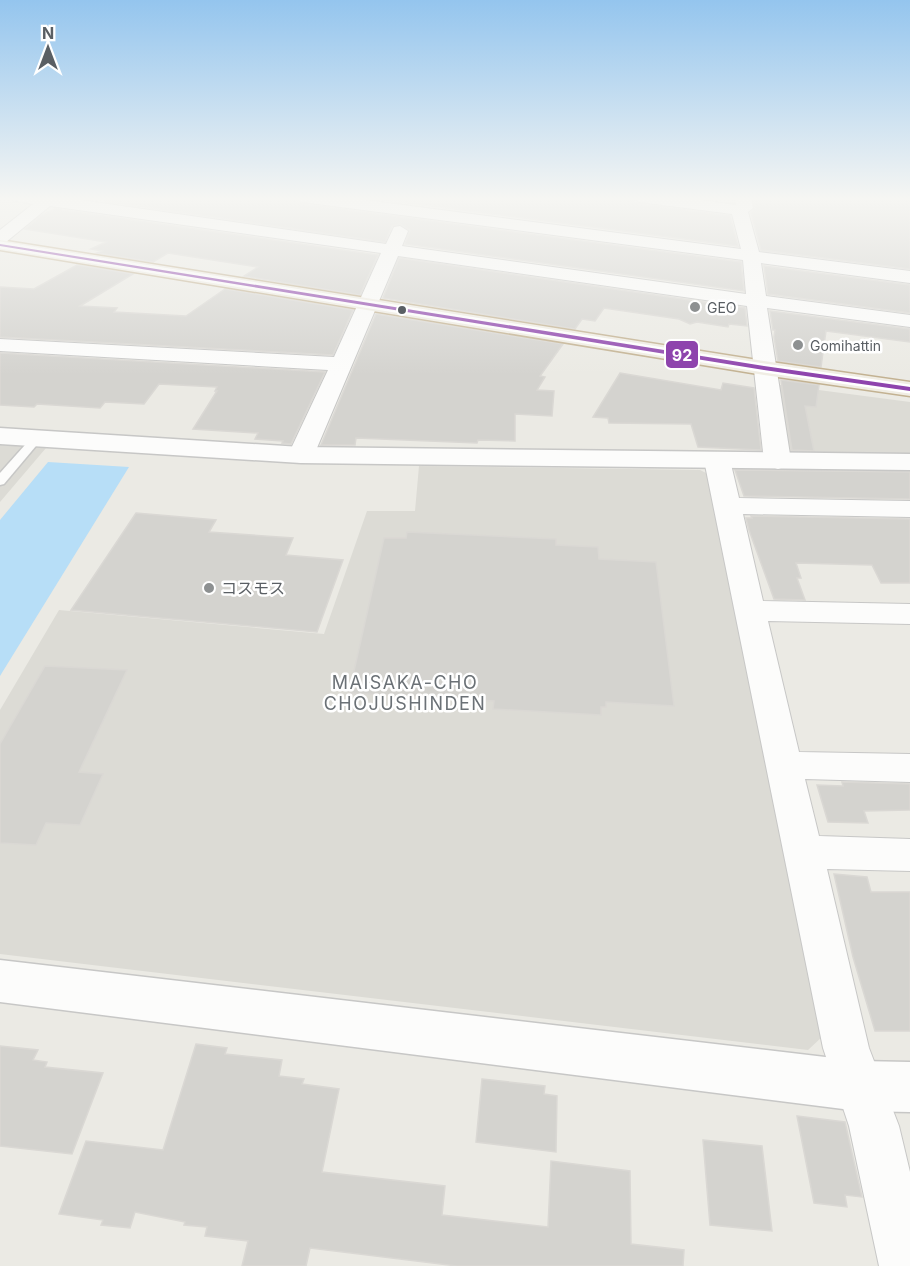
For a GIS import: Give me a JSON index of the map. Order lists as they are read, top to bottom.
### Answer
{
  "districts": ["MAISAKA-CHO CHOJUSHINDEN"],
  "places": ["GEO", "Gomihattin", "コスモス"],
  "lines": ["transit line 92"],
  "north": "top"
}
